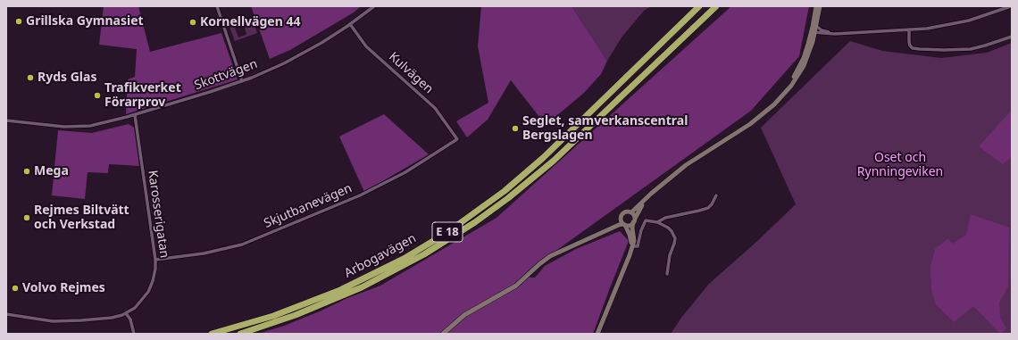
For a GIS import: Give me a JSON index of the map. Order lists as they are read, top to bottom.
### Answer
{
  "streets": {
    "highway": ["E 18", "Arbogavägen"],
    "street": [
      "Kulvägen",
      "Skottvägen",
      "Skjutbanevägen",
      "Karosserigatan"
    ]
  },
  "crossings": [
    ["Kulvägen", "Skottvägen"],
    ["Kulvägen", "Skjutbanevägen"],
    ["Skottvägen", "Karosserigatan"],
    ["Skjutbanevägen", "Karosserigatan"],
    ["E 18", "Arbogavägen"]
  ],
  "parks": ["Oset och Rynningeviken"],
  "places": [
    "Grillska Gymnasiet",
    "Kornellvägen 44",
    "Ryds Glas",
    "Trafikverket Förarprov",
    "Seglet, samverkanscentral Bergslagen",
    "Mega",
    "Rejmes Biltvätt och Verkstad",
    "Volvo Rejmes"
  ]
}
